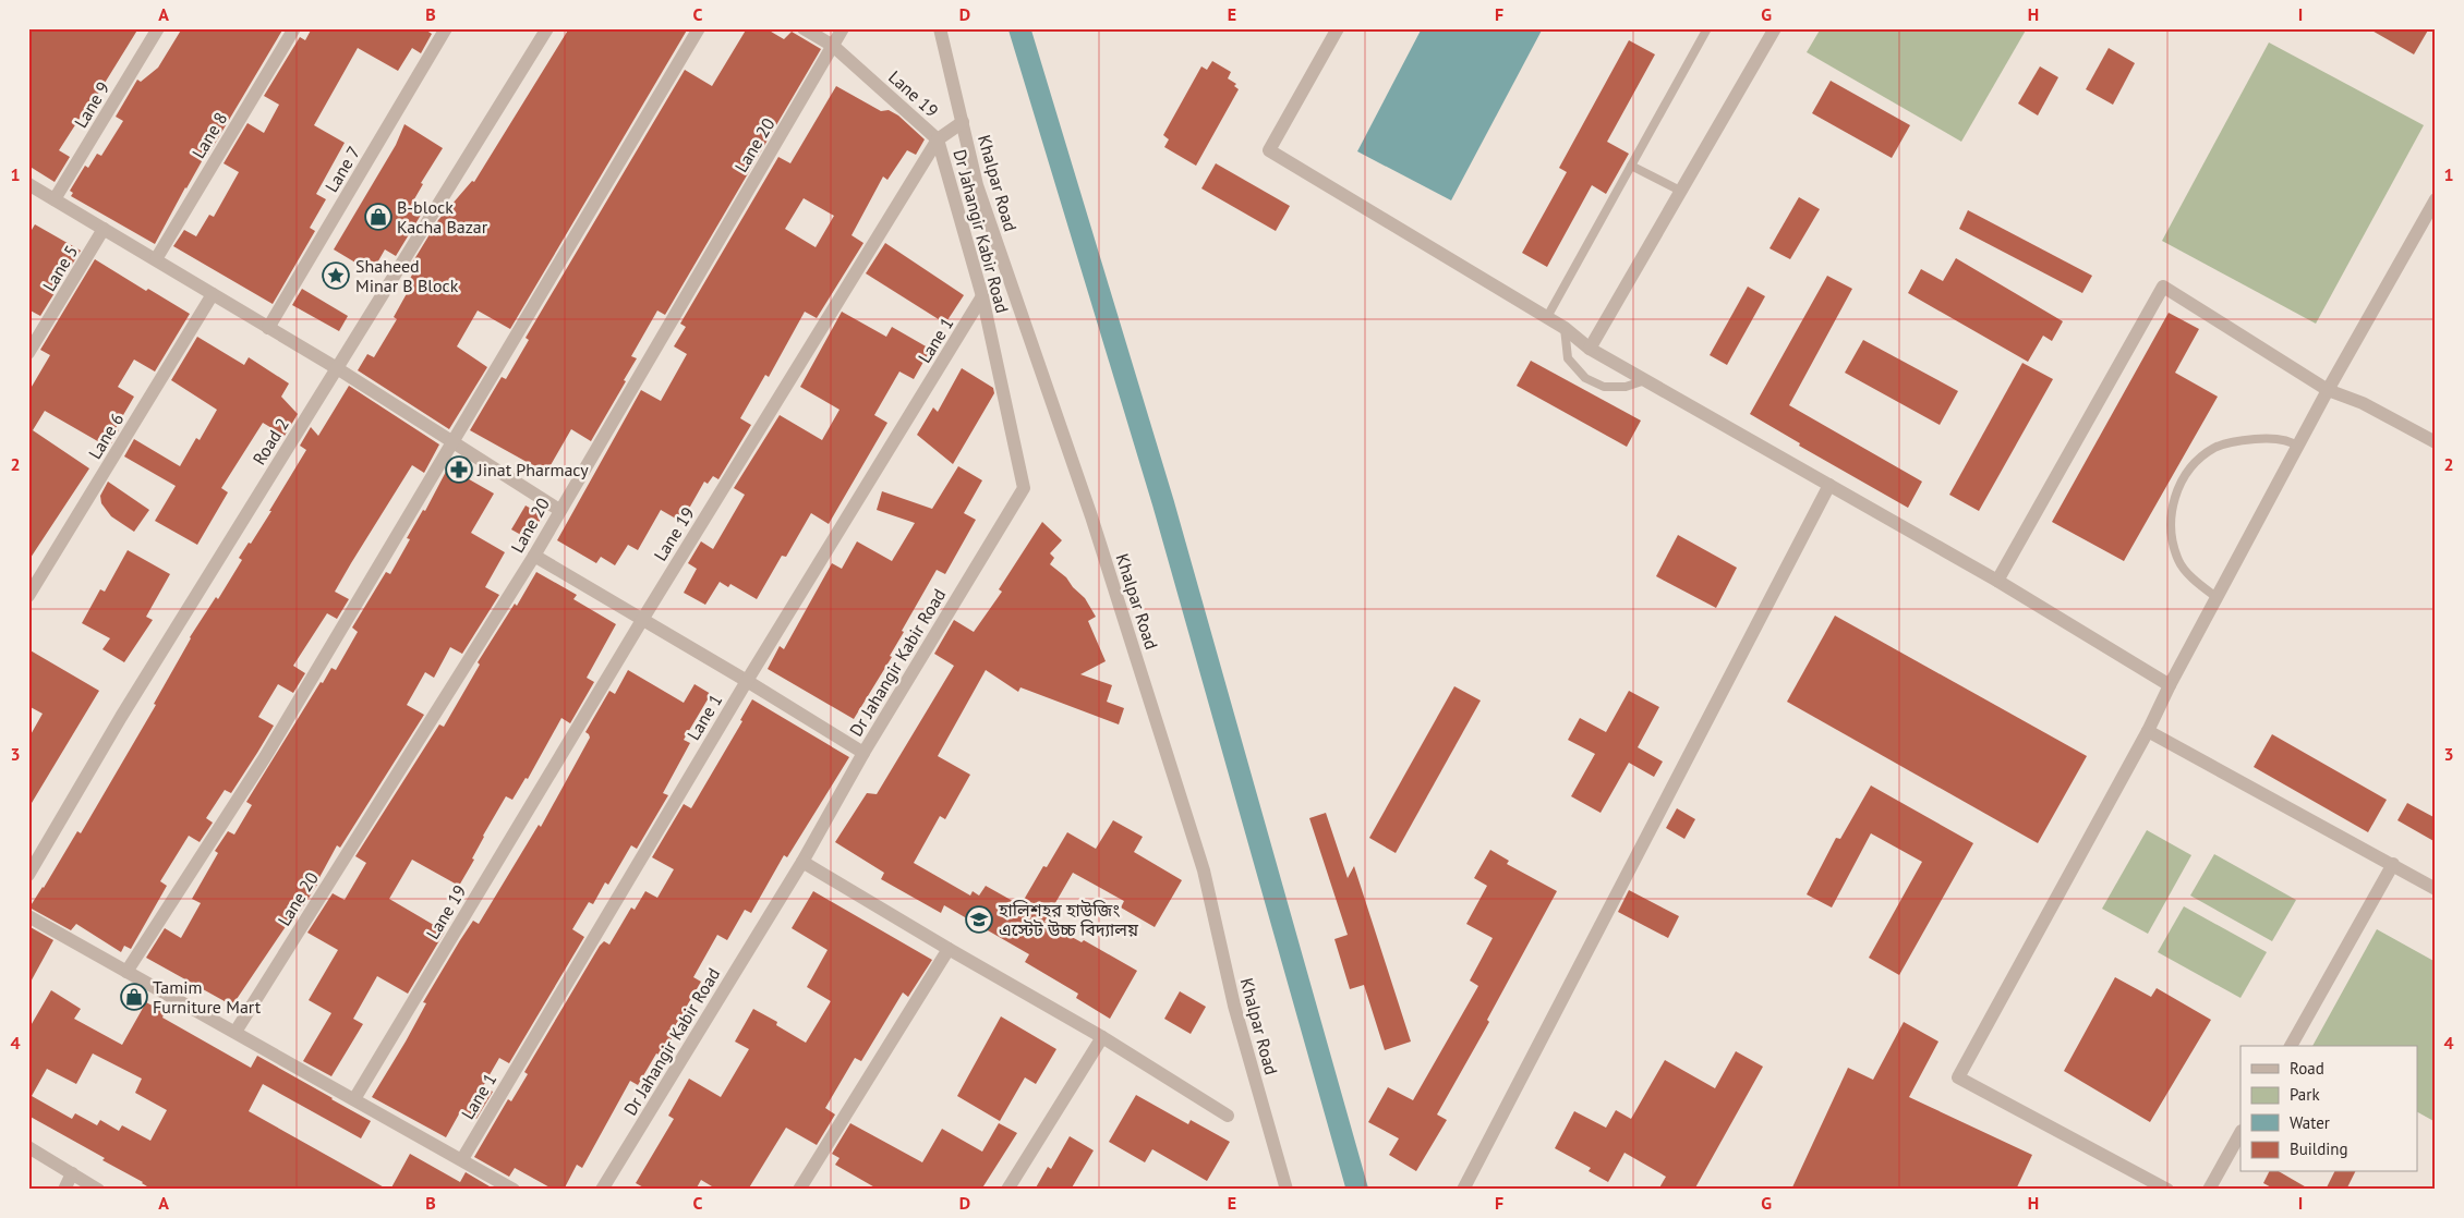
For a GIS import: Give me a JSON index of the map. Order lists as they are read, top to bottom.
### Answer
{
  "streets": {
    "street": [
      "Lane 19",
      "Lane 9",
      "Lane 8",
      "Lane 20",
      "Lane 7",
      "Khalpar Road",
      "Dr Jahangir Kabir Road",
      "Lane 5",
      "Lane 1",
      "Lane 6",
      "Road 2"
    ]
  },
  "crossings": [
    ["Lane 19", "Lane 20"],
    ["Lane 19", "Dr Jahangir Kabir Road"],
    ["Khalpar Road", "Dr Jahangir Kabir Road"],
    ["Dr Jahangir Kabir Road", "Lane 1"]
  ],
  "places": {
    "shop": ["B-block Kacha Bazar", "Tamim Furniture Mart"],
    "place": ["Shaheed Minar B Block"],
    "pharmacy": ["Jinat Pharmacy"],
    "school or university": ["হালিশহর হাউজিং এস্টেট উচ্চ বিদ্যালয়"]
  },
  "legend": [
    "Road",
    "Park",
    "Water",
    "Building"
  ],
  "grid": {
    "columns": [
      "A",
      "B",
      "C",
      "D",
      "E",
      "F",
      "G",
      "H",
      "I"
    ],
    "rows": [
      "1",
      "2",
      "3",
      "4"
    ]
  }
}
